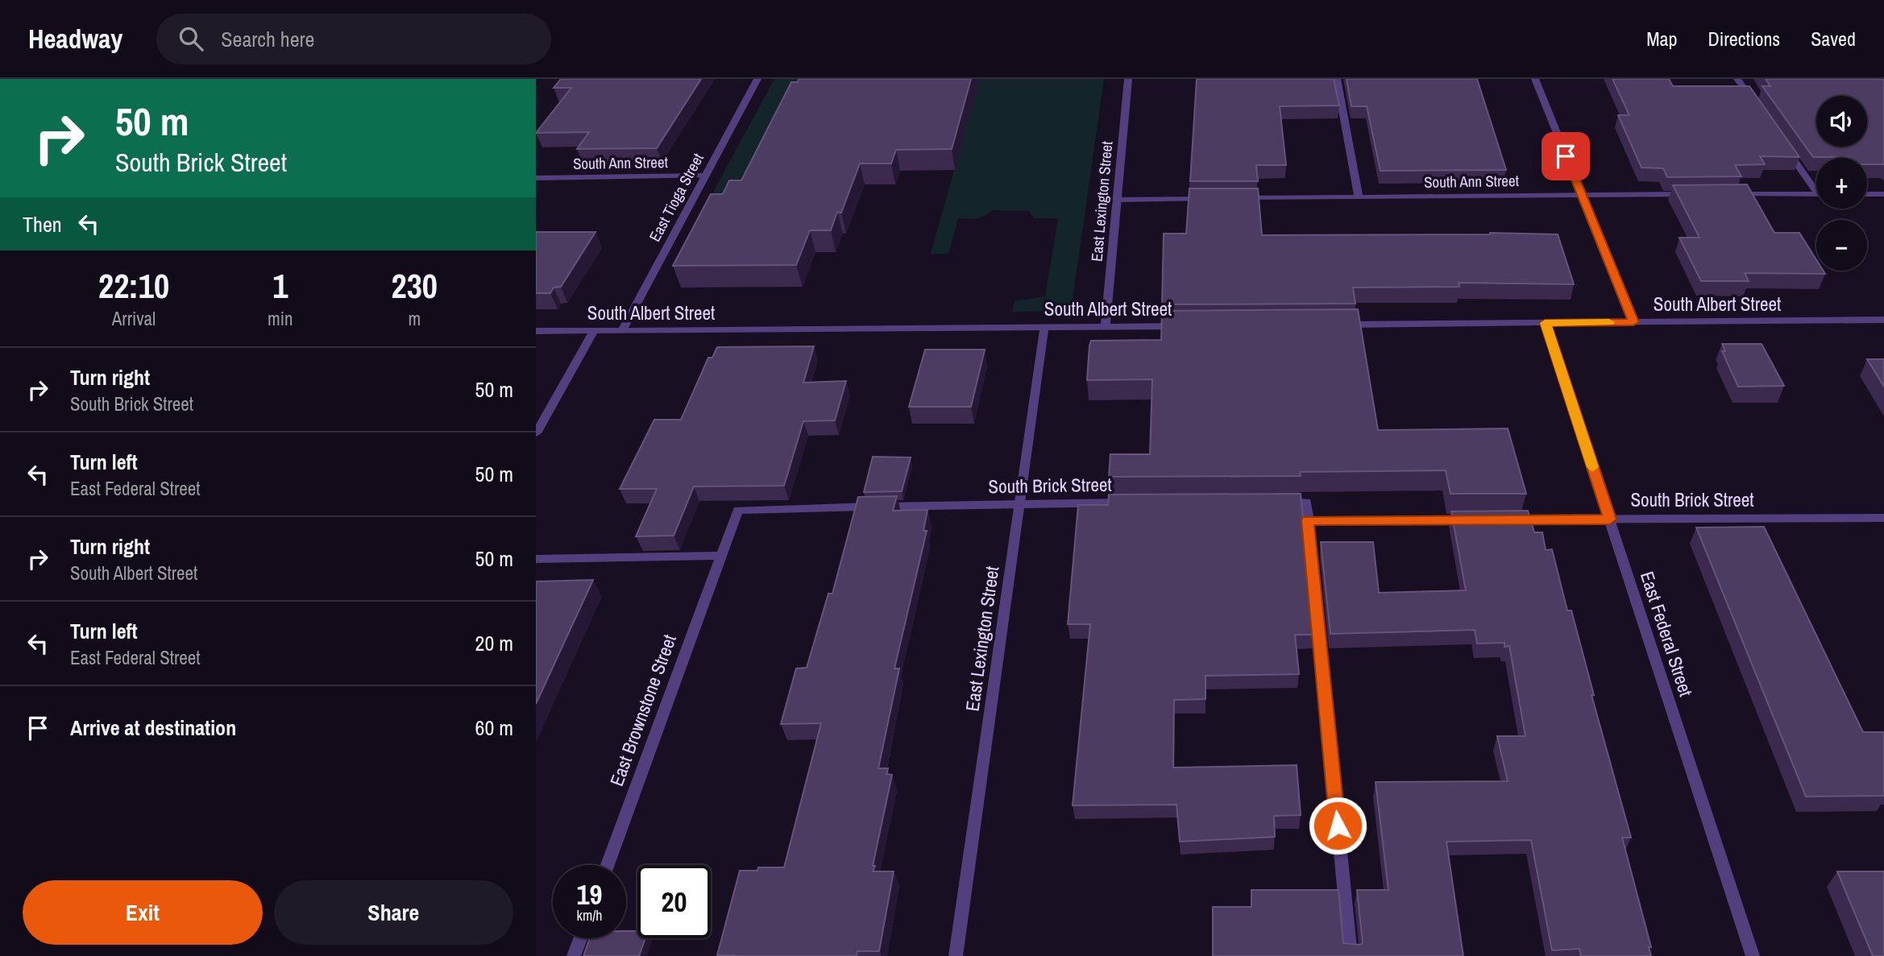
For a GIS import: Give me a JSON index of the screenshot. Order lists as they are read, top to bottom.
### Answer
{
  "streets": {
    "street": [
      "South Ann Street",
      "East Tioga Street",
      "East Lexington Street",
      "South Albert Street",
      "South Brick Street",
      "East Federal Street",
      "East Brownstone Street"
    ]
  },
  "crossings": [
    ["South Ann Street", "East Tioga Street"],
    ["East Tioga Street", "South Albert Street"],
    ["East Lexington Street", "South Albert Street"],
    ["East Lexington Street", "South Brick Street"],
    ["South Albert Street", "East Federal Street"],
    ["South Brick Street", "East Federal Street"],
    ["South Brick Street", "East Brownstone Street"]
  ],
  "page": {
    "header": "Headway",
    "search": "Search here",
    "nav": ["Map", "Directions", "Saved"],
    "turn": ["50 m", "South Brick Street"],
    "map_buttons": ["+", "−"],
    "then": "Then",
    "eta": [
      "22:10",
      "Arrival",
      "1",
      "min",
      "230",
      "m"
    ],
    "list": [
      {
        "name": "Turn right",
        "note": "South Brick Street",
        "value": "50 m"
      },
      {
        "name": "Turn left",
        "note": "East Federal Street",
        "value": "50 m"
      },
      {
        "name": "Turn right",
        "note": "South Albert Street",
        "value": "50 m"
      },
      {
        "name": "Turn left",
        "note": "East Federal Street",
        "value": "20 m"
      },
      {
        "name": "Arrive at destination",
        "value": "60 m"
      }
    ],
    "speed": "19 km/h",
    "limit": "20",
    "buttons": ["Exit", "Share"]
  }
}
